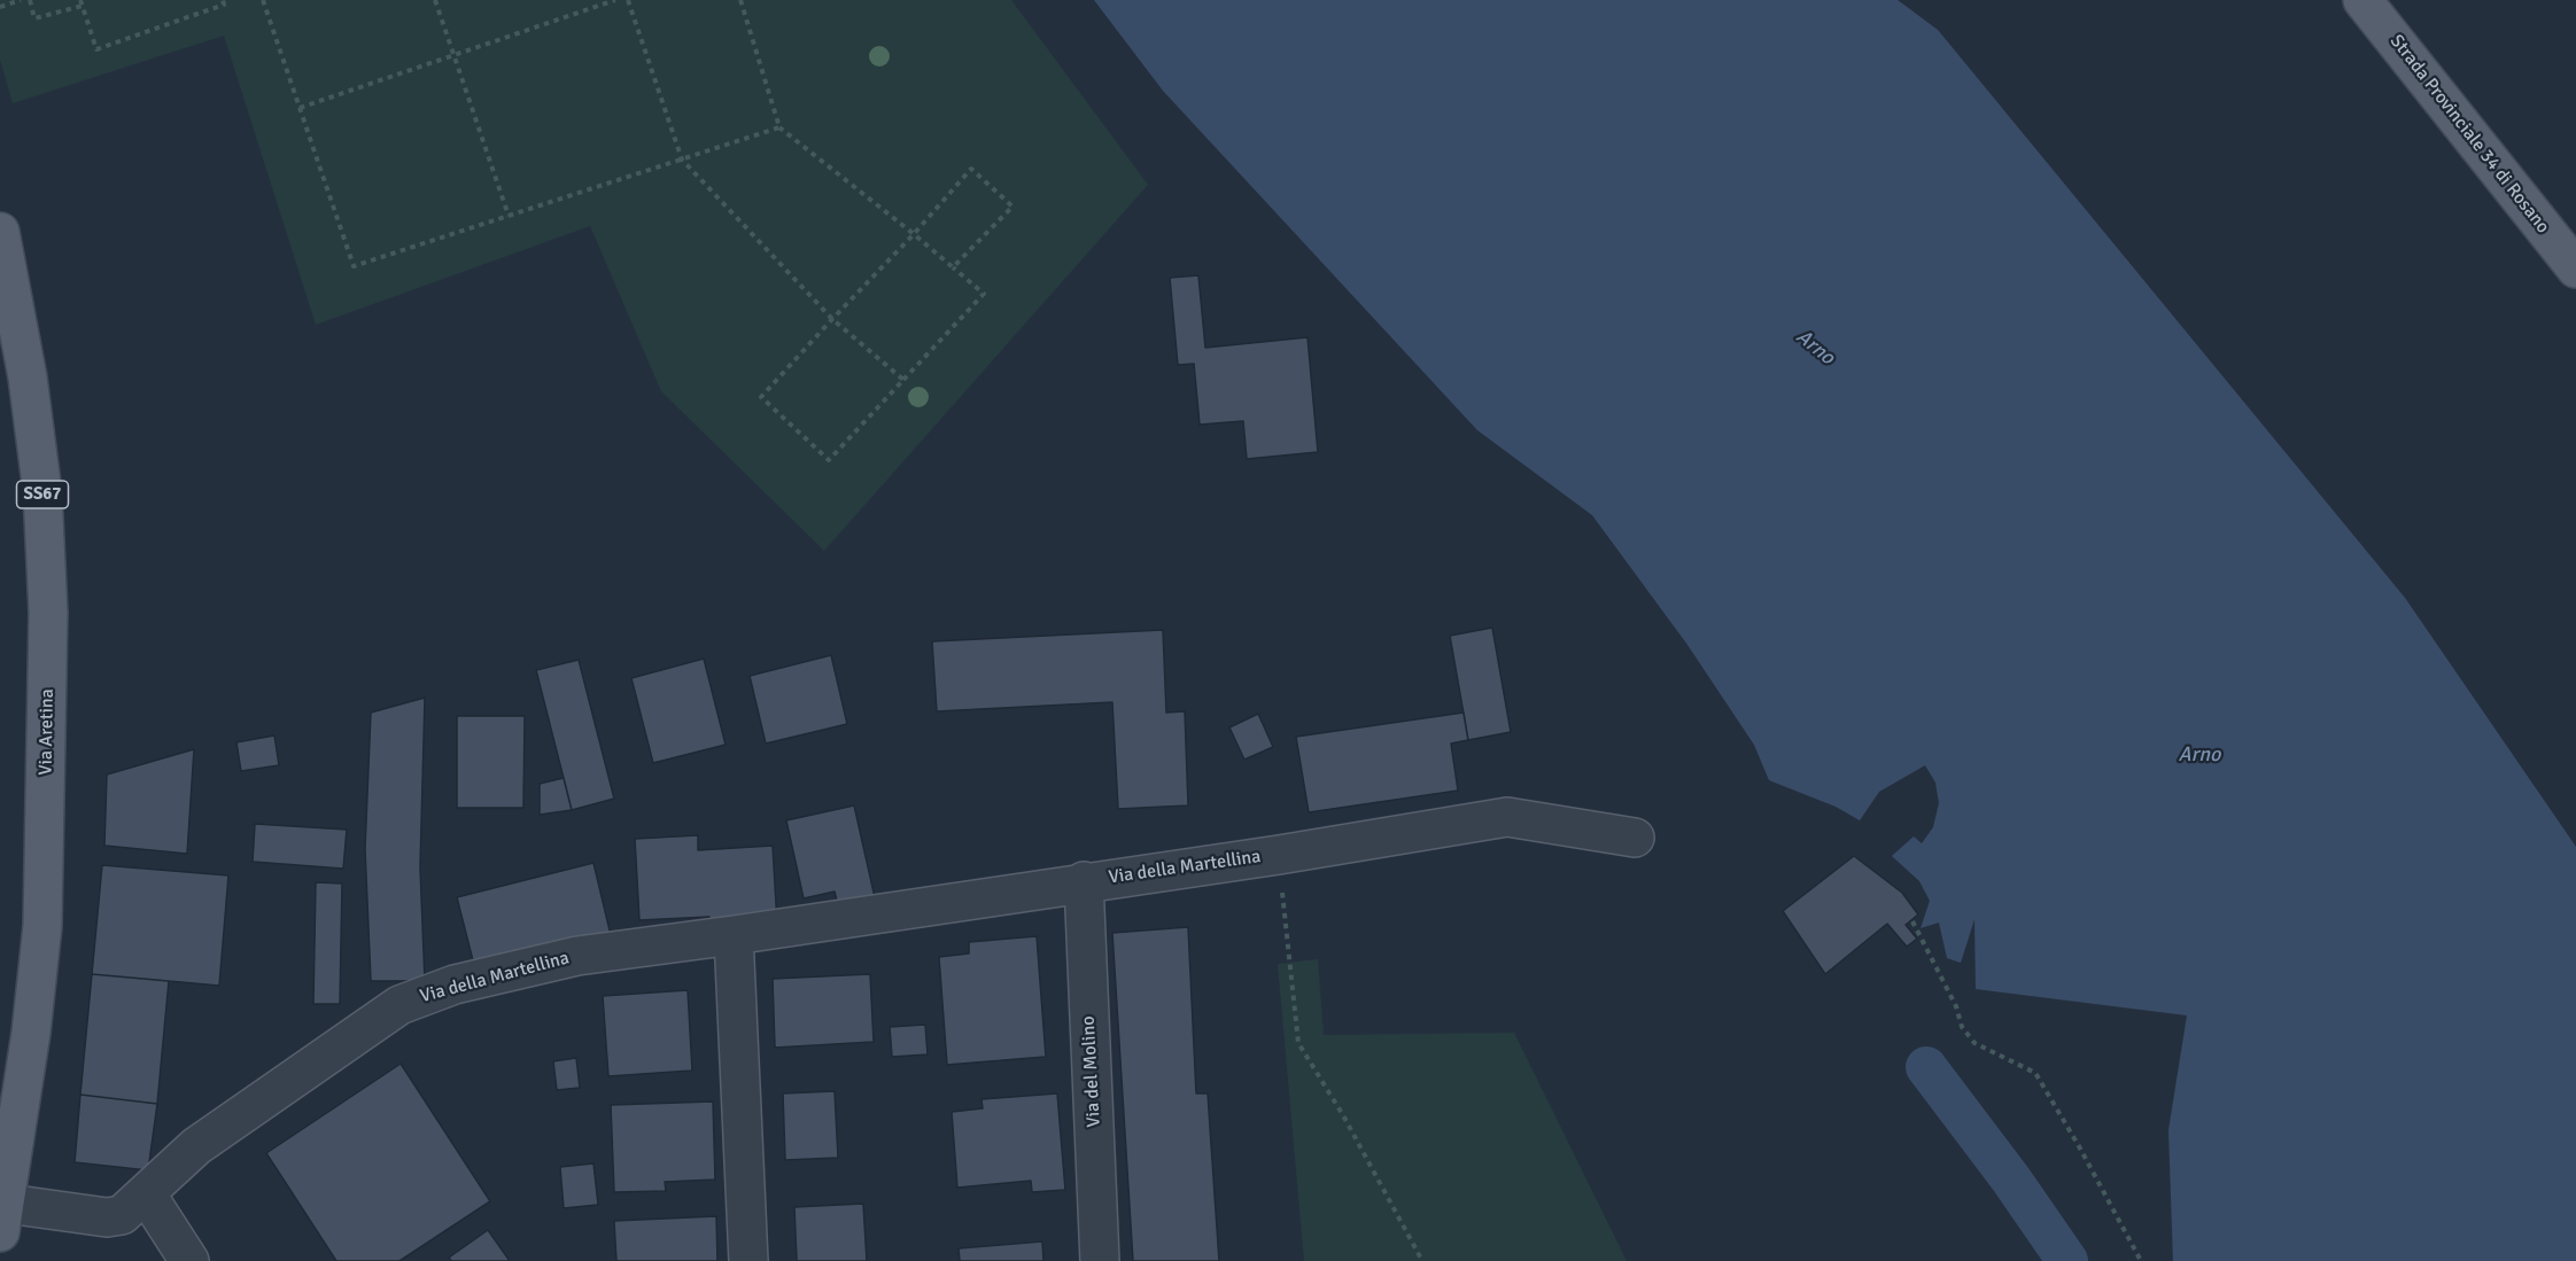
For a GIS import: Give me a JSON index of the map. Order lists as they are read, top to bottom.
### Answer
{
  "streets": {
    "main road": ["Strada Provinciale 34 di Rosano", "SS67", "Via Aretina"],
    "street": ["Via della Martellina", "Via del Molino"]
  },
  "crossings": [
    ["Via Aretina", "Via della Martellina"],
    ["Via della Martellina", "Via del Molino"]
  ],
  "water": ["Arno"]
}
